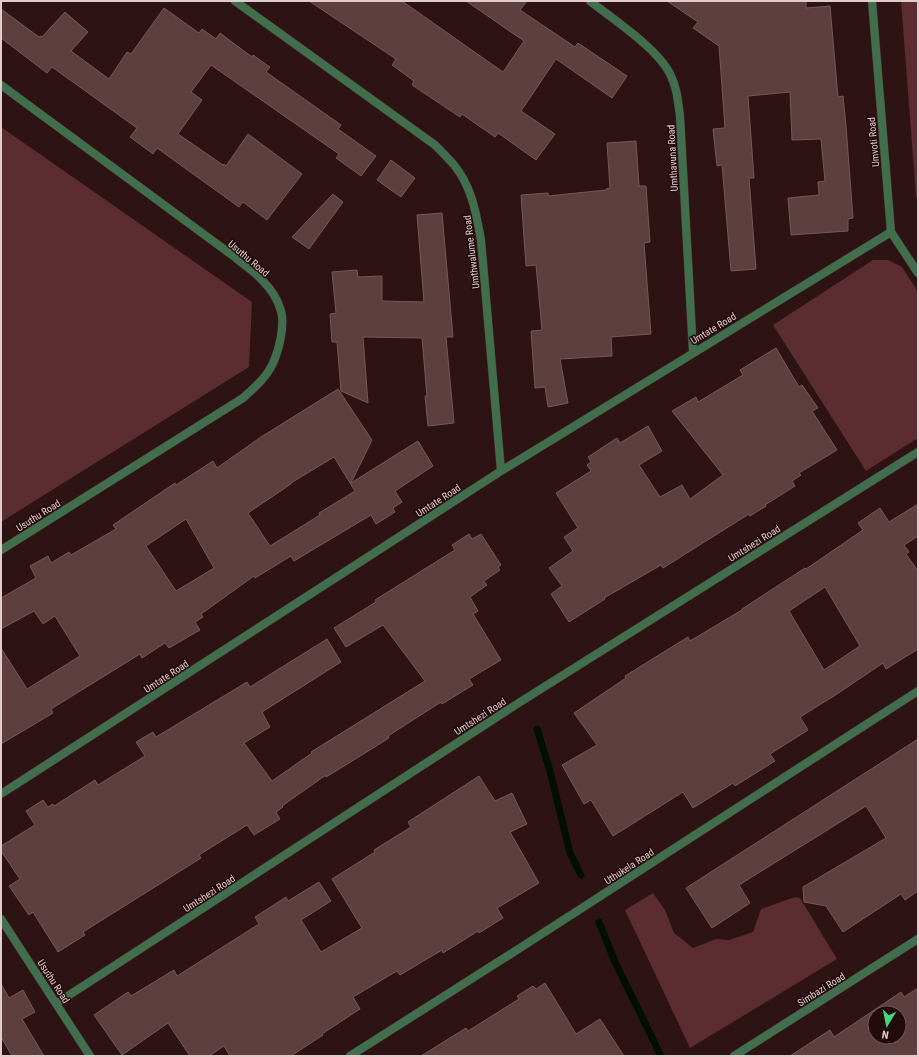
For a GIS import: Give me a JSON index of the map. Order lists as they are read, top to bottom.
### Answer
{
  "streets": {
    "street": [
      "Umvoti Road",
      "Umthavuna Road",
      "Umthwalume Road",
      "Usuthu Road",
      "Umtate Road",
      "Umtshezi Road",
      "Uthukela Road",
      "Simbazi Road"
    ]
  },
  "crossings": [
    ["Umvoti Road", "Umtate Road"],
    ["Umthavuna Road", "Umtate Road"],
    ["Umthwalume Road", "Umtate Road"],
    ["Usuthu Road", "Umtshezi Road"]
  ],
  "north": "bottom"
}
